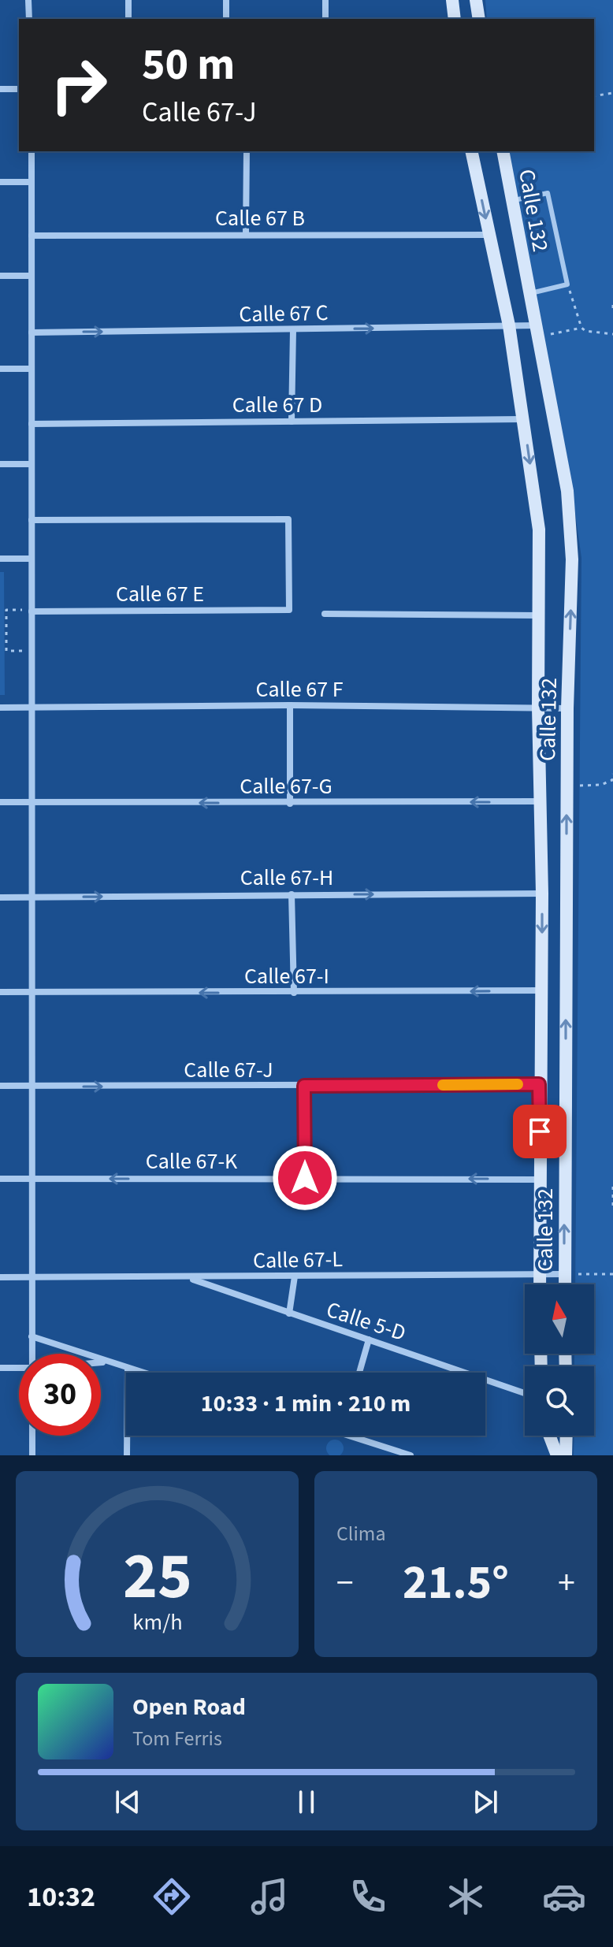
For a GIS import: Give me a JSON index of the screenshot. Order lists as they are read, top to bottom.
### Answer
{
  "streets": {
    "street": [
      "Calle 132",
      "Calle 67 B",
      "Calle 67 C",
      "Calle 67 D",
      "Calle 67 E",
      "Calle 67 F",
      "Calle 67-G",
      "Calle 67-H",
      "Calle 67-I",
      "Calle 67-J",
      "Calle 67-K",
      "Calle 67-L",
      "Calle 5-D"
    ]
  },
  "crossings": [
    ["Calle 132", "Calle 67 B"],
    ["Calle 132", "Calle 67 C"],
    ["Calle 132", "Calle 67 D"],
    ["Calle 132", "Calle 67 F"],
    ["Calle 132", "Calle 67-G"],
    ["Calle 132", "Calle 67-H"],
    ["Calle 132", "Calle 67-I"],
    ["Calle 132", "Calle 67-J"],
    ["Calle 132", "Calle 67-K"],
    ["Calle 132", "Calle 67-L"],
    ["Calle 67-L", "Calle 5-D"]
  ],
  "one_way": [
    "Calle 67 C",
    "Calle 67-G",
    "Calle 67-H",
    "Calle 67-I",
    "Calle 67-J",
    "Calle 67-K"
  ],
  "north": "top",
  "page": {
    "turn": ["50 m", "Calle 67-J"],
    "limit": "30",
    "trip": "10:33 · 1 min · 210 m",
    "tile": "Clima",
    "heat": ["−", "21.5°", "+"],
    "song": ["Open Road", "Tom Ferris"],
    "tabs": "10:32",
    "gauge": ["25", "km/h"]
  }
}
